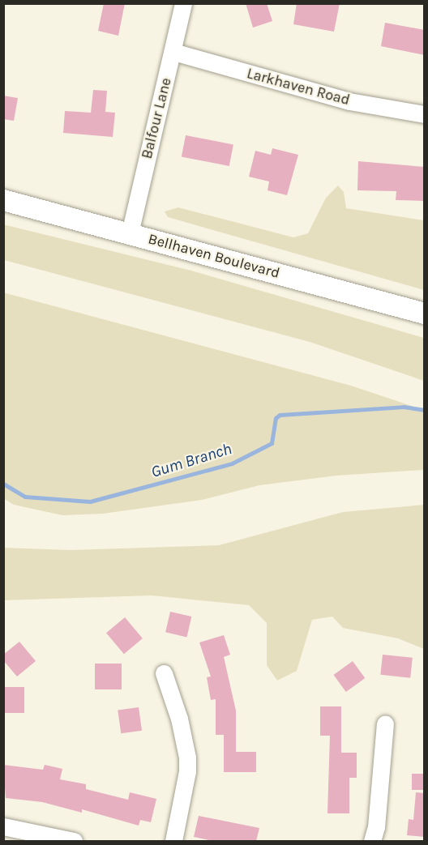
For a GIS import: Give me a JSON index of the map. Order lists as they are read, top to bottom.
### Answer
{
  "streets": {
    "main road": ["Bellhaven Boulevard"],
    "street": ["Larkhaven Road", "Balfour Lane"]
  },
  "crossings": [
    ["Larkhaven Road", "Balfour Lane"],
    ["Balfour Lane", "Bellhaven Boulevard"]
  ],
  "water": ["Gum Branch"]
}
